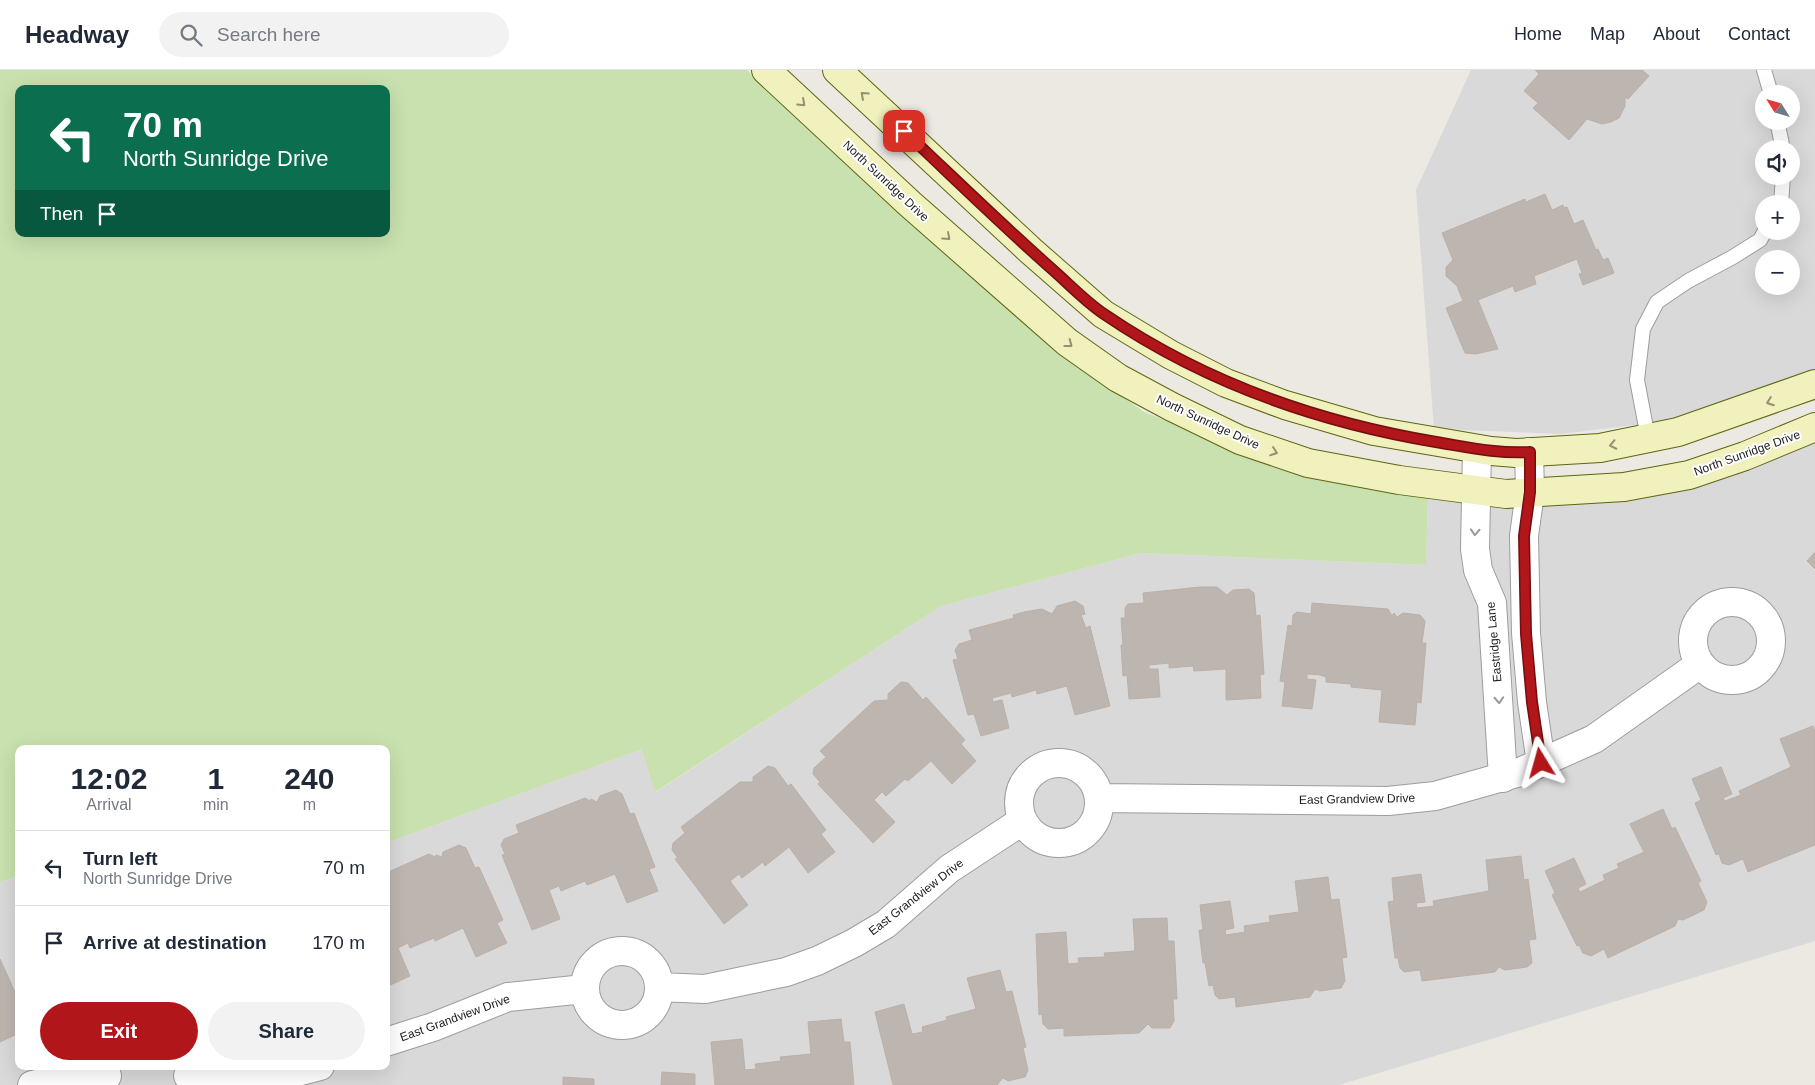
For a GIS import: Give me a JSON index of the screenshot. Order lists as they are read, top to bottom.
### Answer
{
  "streets": {
    "street": ["North Sunridge Drive", "Eastridge Lane", "East Grandview Drive"]
  },
  "crossings": [
    ["North Sunridge Drive", "Eastridge Lane"],
    ["Eastridge Lane", "East Grandview Drive"]
  ],
  "north": "top left",
  "page": {
    "header": "Headway",
    "search": "Search here",
    "nav": [
      "Home",
      "Map",
      "About",
      "Contact"
    ],
    "map_buttons": ["+", "−"],
    "turn": ["70 m", "North Sunridge Drive"],
    "then": "Then",
    "eta": [
      "12:02",
      "Arrival",
      "1",
      "min",
      "240",
      "m"
    ],
    "list": [
      {
        "name": "Turn left",
        "note": "North Sunridge Drive",
        "value": "70 m"
      },
      {
        "name": "Arrive at destination",
        "value": "170 m"
      }
    ],
    "buttons": ["Exit", "Share"]
  }
}
